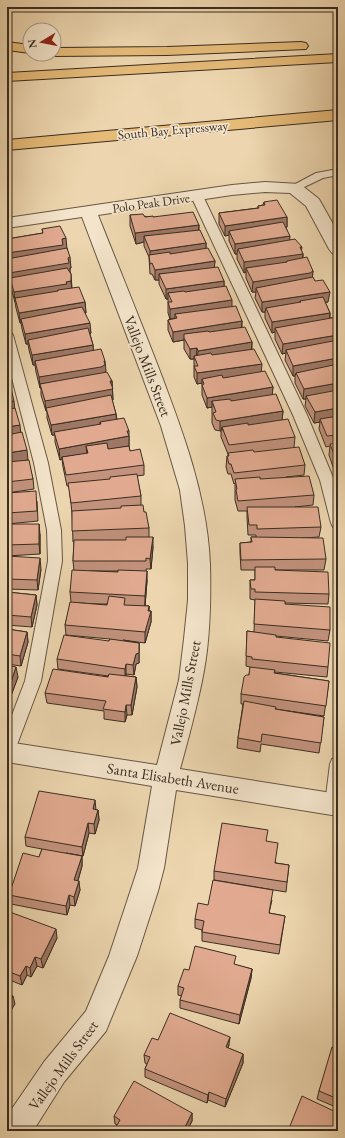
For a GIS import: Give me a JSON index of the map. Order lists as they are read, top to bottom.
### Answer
{
  "streets": {
    "highway": ["South Bay Expressway"],
    "street": ["Polo Peak Drive", "Vallejo Mills Street", "Santa Elisabeth Avenue"]
  },
  "crossings": [
    ["Polo Peak Drive", "Vallejo Mills Street"],
    ["Vallejo Mills Street", "Santa Elisabeth Avenue"]
  ],
  "north": "left"
}
